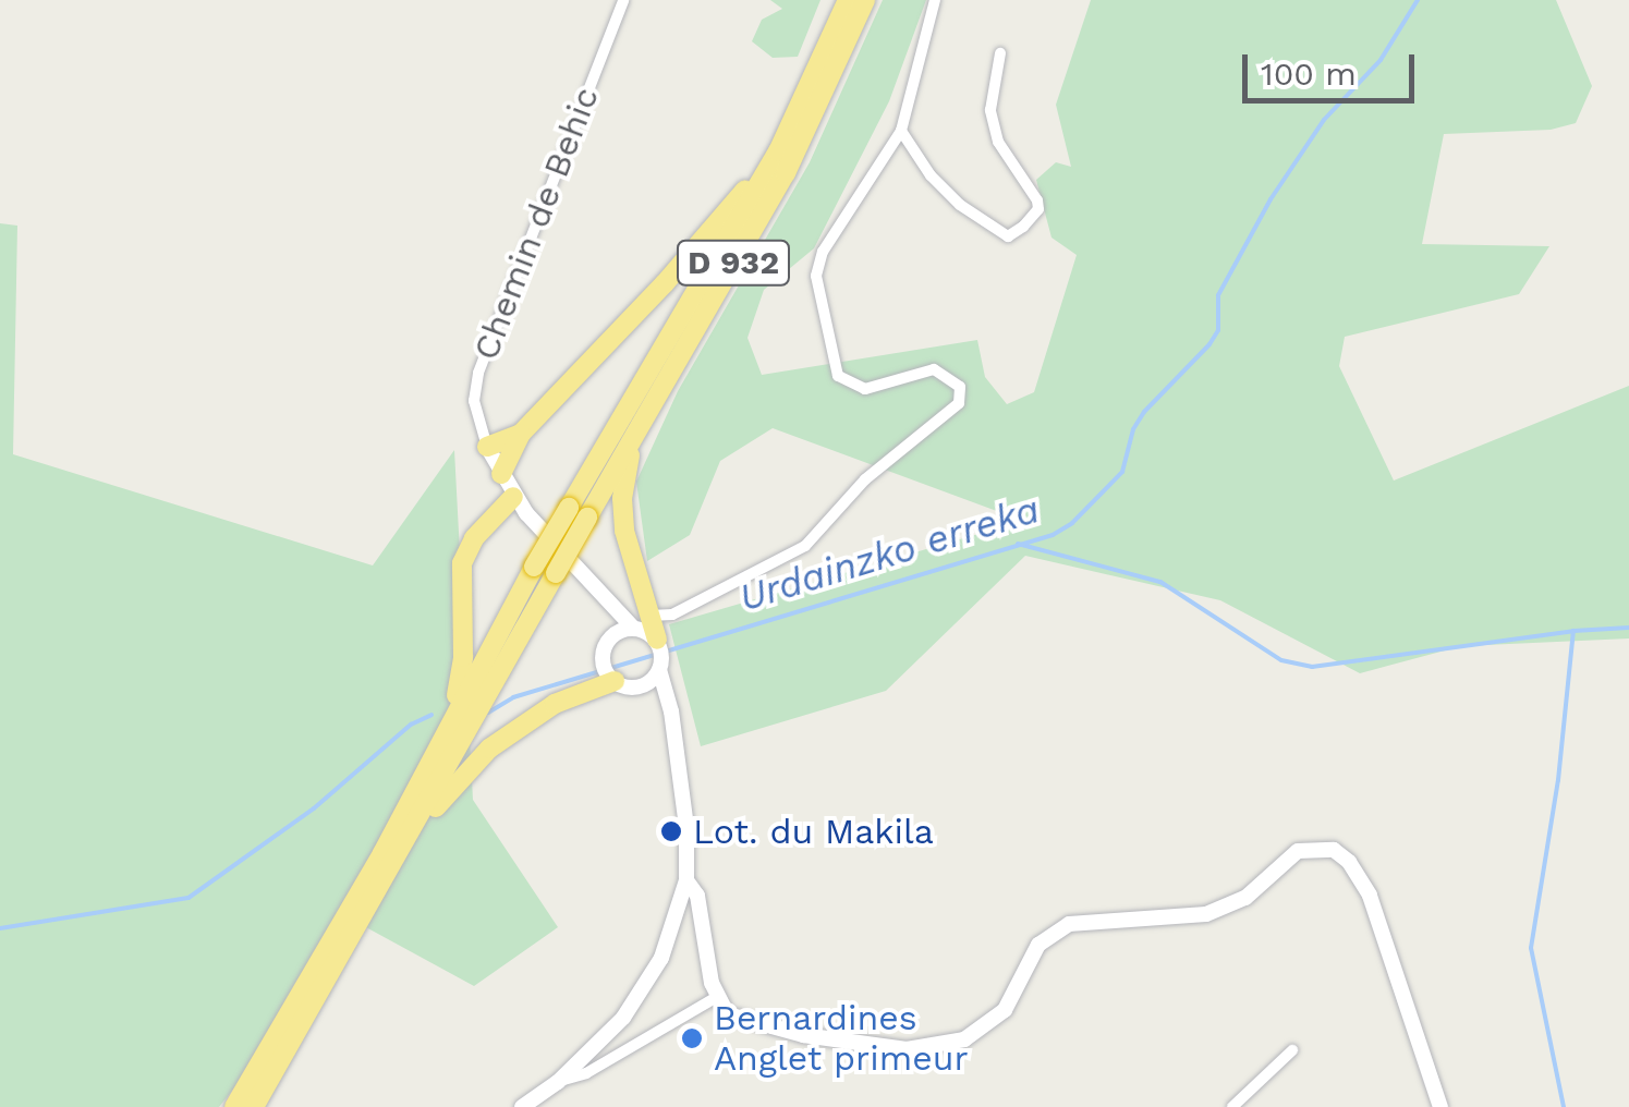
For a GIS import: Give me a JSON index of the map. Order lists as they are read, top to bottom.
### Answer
{
  "streets": {
    "highway": ["D 932"],
    "street": ["Chemin de Behic"]
  },
  "water": ["Urdainzko erreka"],
  "places": ["Lot. du Makila", "Bernardines Anglet primeur"],
  "scale_bar": "100 m"
}
